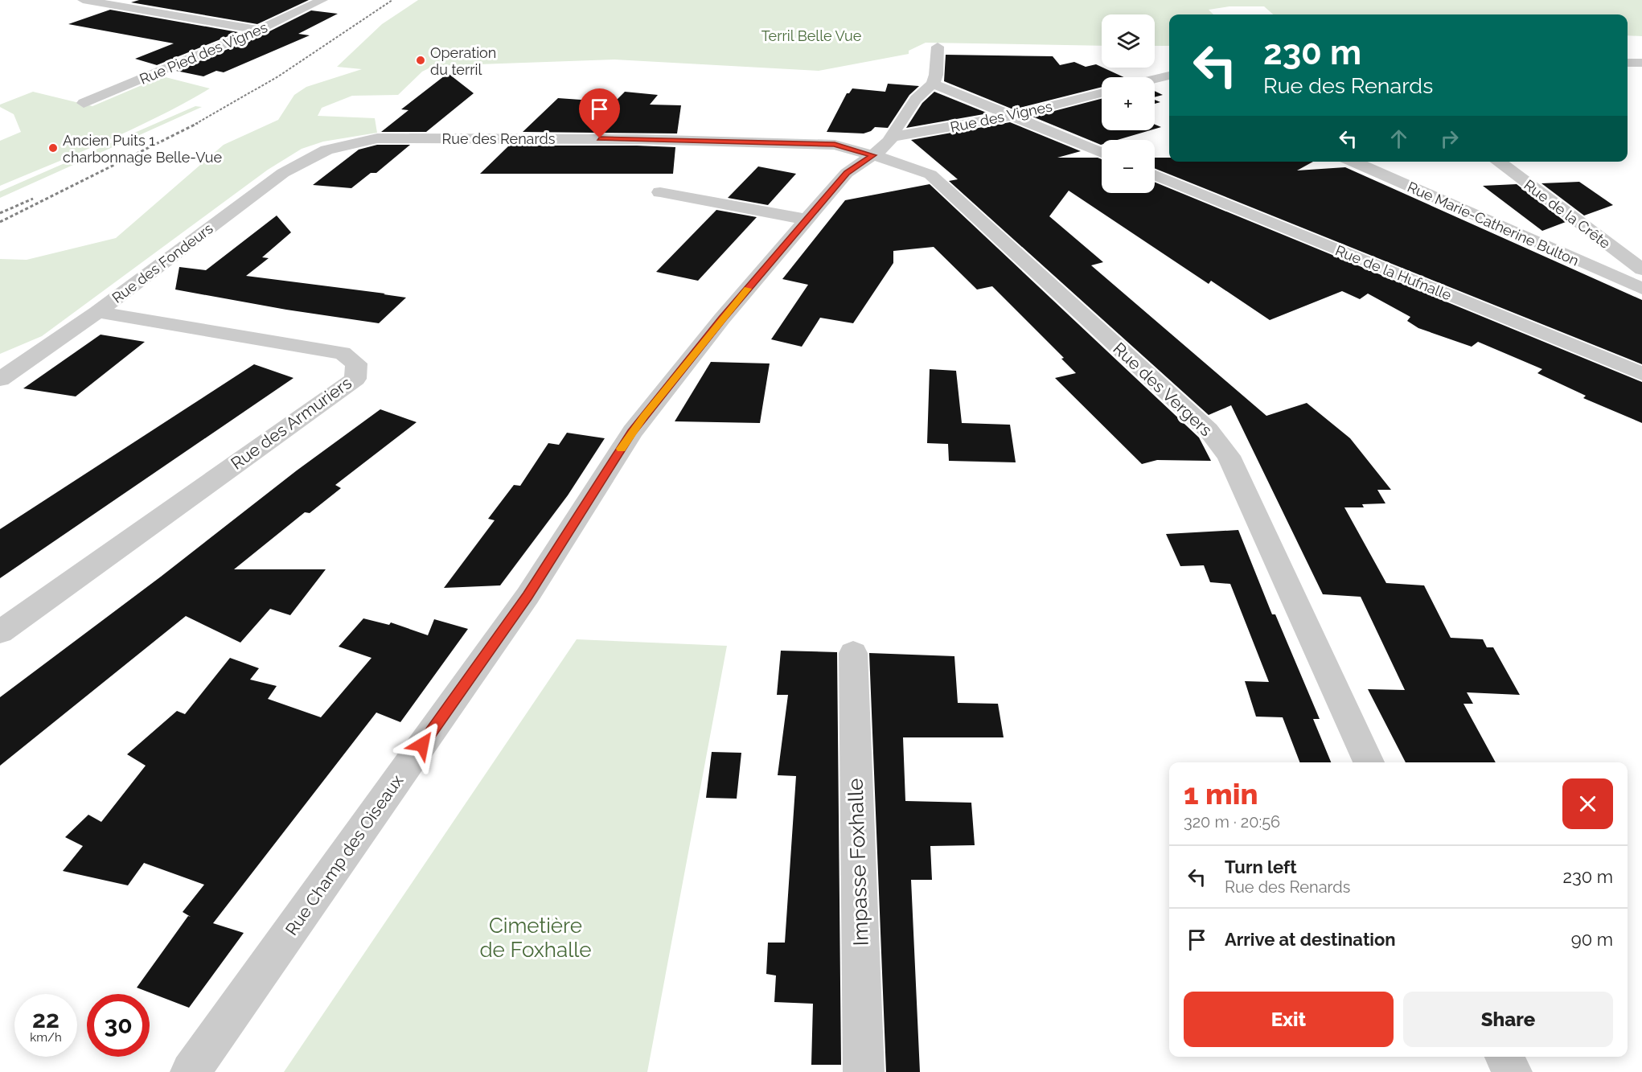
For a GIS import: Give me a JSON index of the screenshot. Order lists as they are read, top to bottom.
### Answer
{
  "streets": {
    "street": [
      "Rue Pied des Vignes",
      "Rue des Vignes",
      "Rue des Renards",
      "Rue de la Crête",
      "Rue Marie-Catherine Bulton",
      "Rue des Fondeurs",
      "Rue de la Hufnalle",
      "Rue des Vergers",
      "Rue des Armuriers",
      "Rue Champ des Oiseaux",
      "Impasse Foxhalle"
    ]
  },
  "crossings": [
    ["Rue des Vignes", "Rue des Renards"],
    ["Rue des Vignes", "Rue des Vergers"],
    ["Rue des Vignes", "Rue Champ des Oiseaux"],
    ["Rue des Renards", "Rue des Fondeurs"],
    ["Rue des Renards", "Rue des Vergers"],
    ["Rue des Renards", "Rue Champ des Oiseaux"],
    ["Rue des Fondeurs", "Rue des Armuriers"],
    ["Rue des Vergers", "Rue Champ des Oiseaux"]
  ],
  "parks": ["Terril Belle Vue", "Cimetière de Foxhalle"],
  "places": ["Operation du terril", "Ancien Puits 1 charbonnage Belle-Vue"],
  "page": {
    "map_buttons": ["+", "−"],
    "turn": ["230 m", "Rue des Renards"],
    "heading": ["1 min", "320 m · 20:56"],
    "list": [
      {
        "name": "Turn left",
        "note": "Rue des Renards",
        "value": "230 m"
      },
      {
        "name": "Arrive at destination",
        "value": "90 m"
      }
    ],
    "buttons": ["Exit", "Share"],
    "speed": "22 km/h",
    "limit": "30"
  }
}
